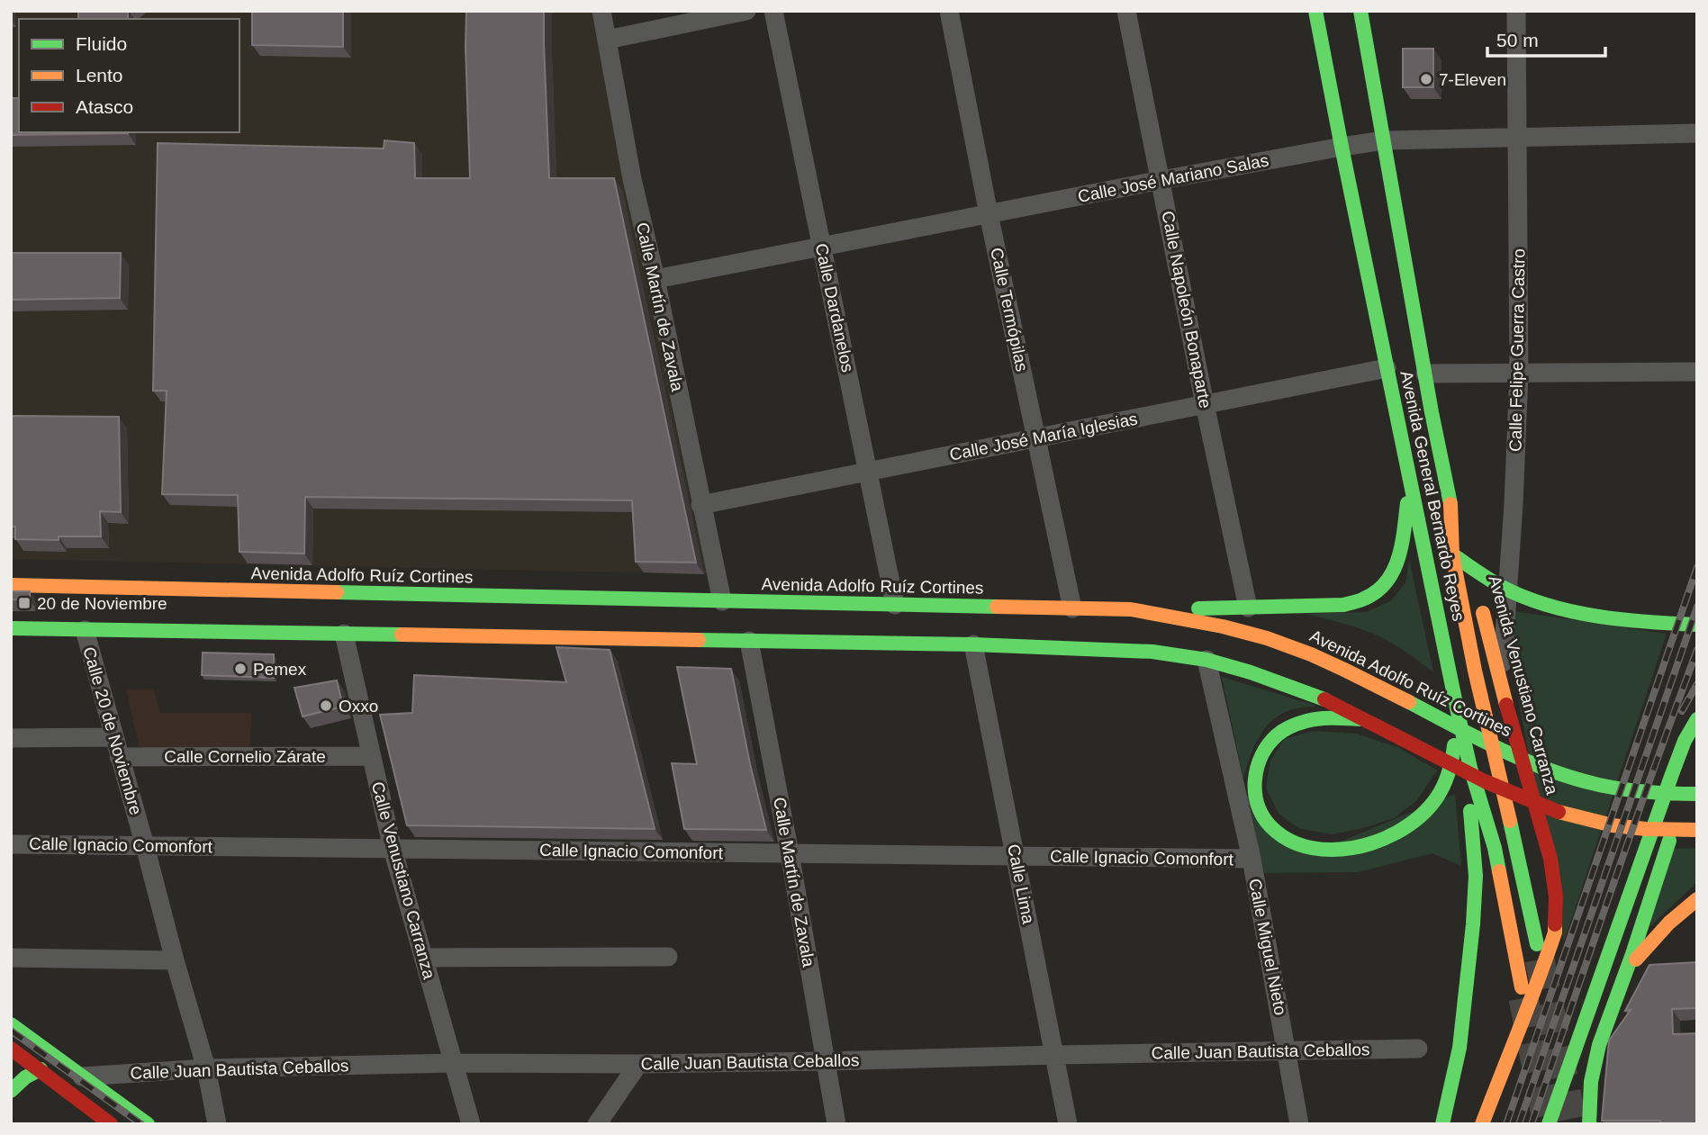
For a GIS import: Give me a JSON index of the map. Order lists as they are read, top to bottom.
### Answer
{
  "streets": {
    "main road": ["Avenida General Bernardo Reyes", "Avenida Adolfo Ruíz Cortines", "Avenida Venustiano Carranza"],
    "street": [
      "Calle José Mariano Salas",
      "Calle Martín de Zavala",
      "Calle Dardanelos",
      "Calle Termópilas",
      "Calle Napoleón Bonaparte",
      "Calle Felipe Guerra Castro",
      "Calle José María Iglesias",
      "Calle 20 de Noviembre",
      "Calle Cornelio Zárate",
      "Calle Ignacio Comonfort",
      "Calle Venustiano Carranza",
      "Calle Lima",
      "Calle Miguel Nieto",
      "Calle Juan Bautista Ceballos"
    ]
  },
  "crossings": [
    ["Calle José Mariano Salas", "Calle Martín de Zavala"],
    ["Calle José Mariano Salas", "Calle Dardanelos"],
    ["Calle José Mariano Salas", "Calle Termópilas"],
    ["Calle José Mariano Salas", "Calle Napoleón Bonaparte"],
    ["Calle José Mariano Salas", "Calle Felipe Guerra Castro"],
    ["Calle José Mariano Salas", "Avenida General Bernardo Reyes"],
    ["Calle Martín de Zavala", "Calle José María Iglesias"],
    ["Calle Martín de Zavala", "Avenida Adolfo Ruíz Cortines"],
    ["Calle Martín de Zavala", "Calle Ignacio Comonfort"],
    ["Calle Martín de Zavala", "Calle Juan Bautista Ceballos"],
    ["Calle Dardanelos", "Calle José María Iglesias"],
    ["Calle Dardanelos", "Avenida Adolfo Ruíz Cortines"],
    ["Calle Termópilas", "Calle José María Iglesias"],
    ["Calle Termópilas", "Avenida Adolfo Ruíz Cortines"],
    ["Calle Napoleón Bonaparte", "Calle José María Iglesias"],
    ["Calle Felipe Guerra Castro", "Avenida Venustiano Carranza"],
    ["Calle José María Iglesias", "Avenida General Bernardo Reyes"],
    ["Avenida General Bernardo Reyes", "Avenida Venustiano Carranza"],
    ["Calle 20 de Noviembre", "Calle Cornelio Zárate"],
    ["Calle 20 de Noviembre", "Calle Ignacio Comonfort"],
    ["Calle 20 de Noviembre", "Calle Juan Bautista Ceballos"],
    ["Calle Cornelio Zárate", "Calle Venustiano Carranza"],
    ["Calle Ignacio Comonfort", "Calle Venustiano Carranza"],
    ["Calle Ignacio Comonfort", "Calle Lima"],
    ["Calle Ignacio Comonfort", "Calle Miguel Nieto"],
    ["Calle Venustiano Carranza", "Calle Juan Bautista Ceballos"],
    ["Calle Lima", "Calle Juan Bautista Ceballos"],
    ["Calle Miguel Nieto", "Calle Juan Bautista Ceballos"]
  ],
  "places": {
    "other": ["7-Eleven", "Pemex", "Oxxo"],
    "transit": ["20 de Noviembre"]
  },
  "legend": ["Fluido", "Lento", "Atasco"],
  "scale_bar": "50 m"
}
